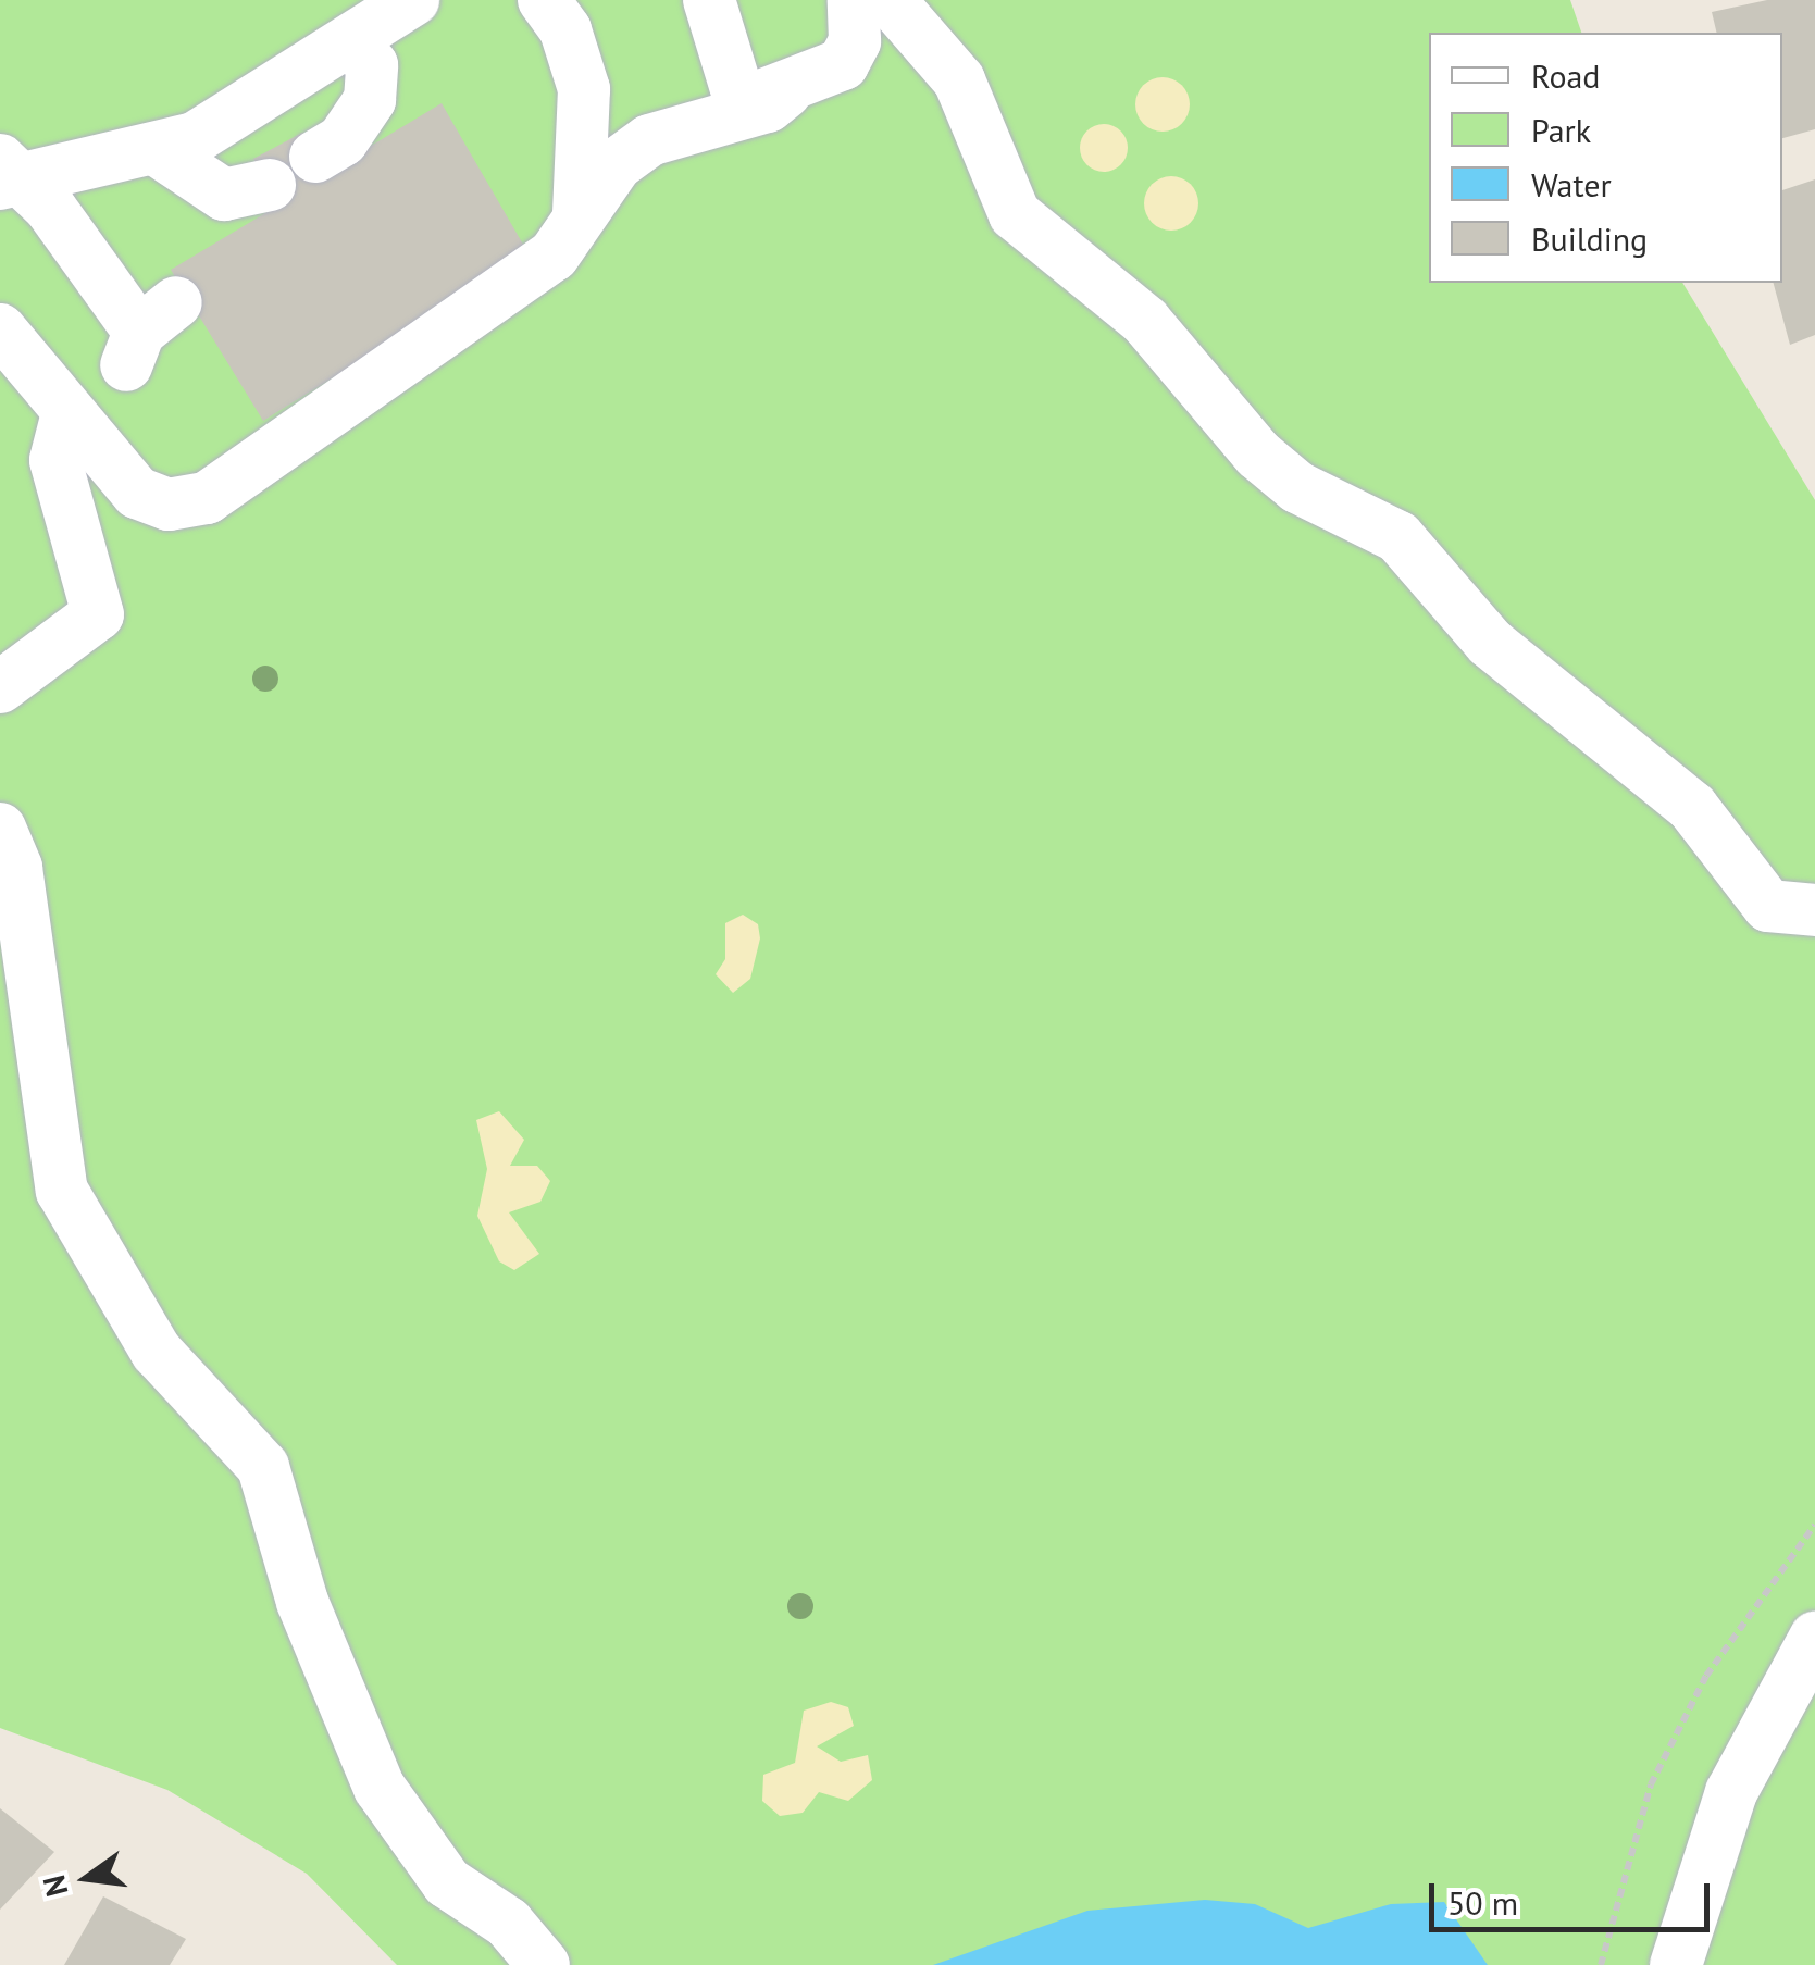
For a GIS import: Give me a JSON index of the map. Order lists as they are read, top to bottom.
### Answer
{
  "legend": [
    "Road",
    "Park",
    "Water",
    "Building"
  ],
  "scale_bar": "50 m",
  "north": "left"
}
